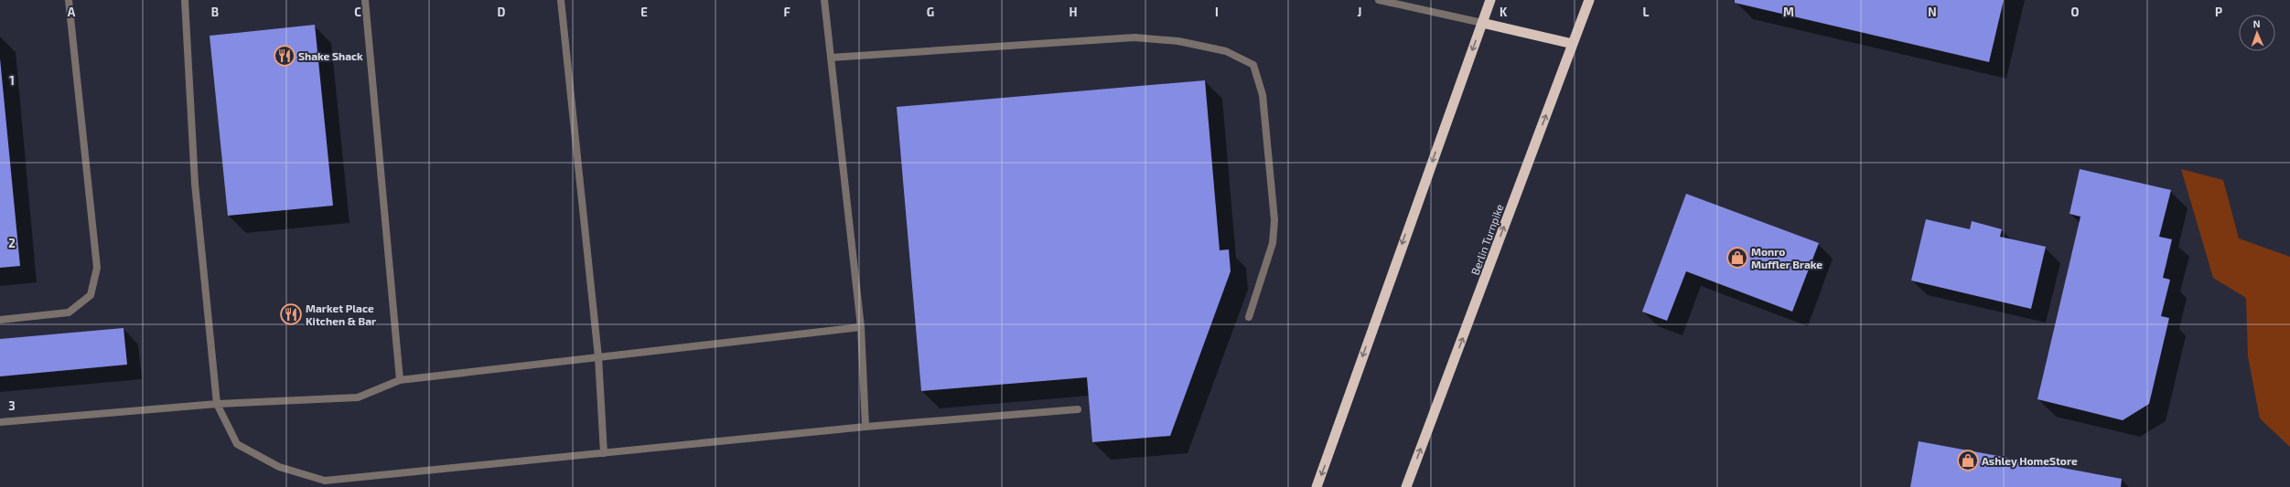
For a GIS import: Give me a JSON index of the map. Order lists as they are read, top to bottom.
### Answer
{
  "streets": {
    "highway": ["Berlin Turnpike"]
  },
  "places": {
    "restaurant": ["Shake Shack", "Market Place Kitchen & Bar"],
    "shop": ["Monro Muffler Brake", "Ashley HomeStore"]
  },
  "north": "top",
  "grid": {
    "columns": [
      "A",
      "B",
      "C",
      "D",
      "E",
      "F",
      "G",
      "H",
      "I",
      "J",
      "K",
      "L",
      "M",
      "N",
      "O",
      "P"
    ],
    "rows": ["1", "2", "3"]
  }
}
